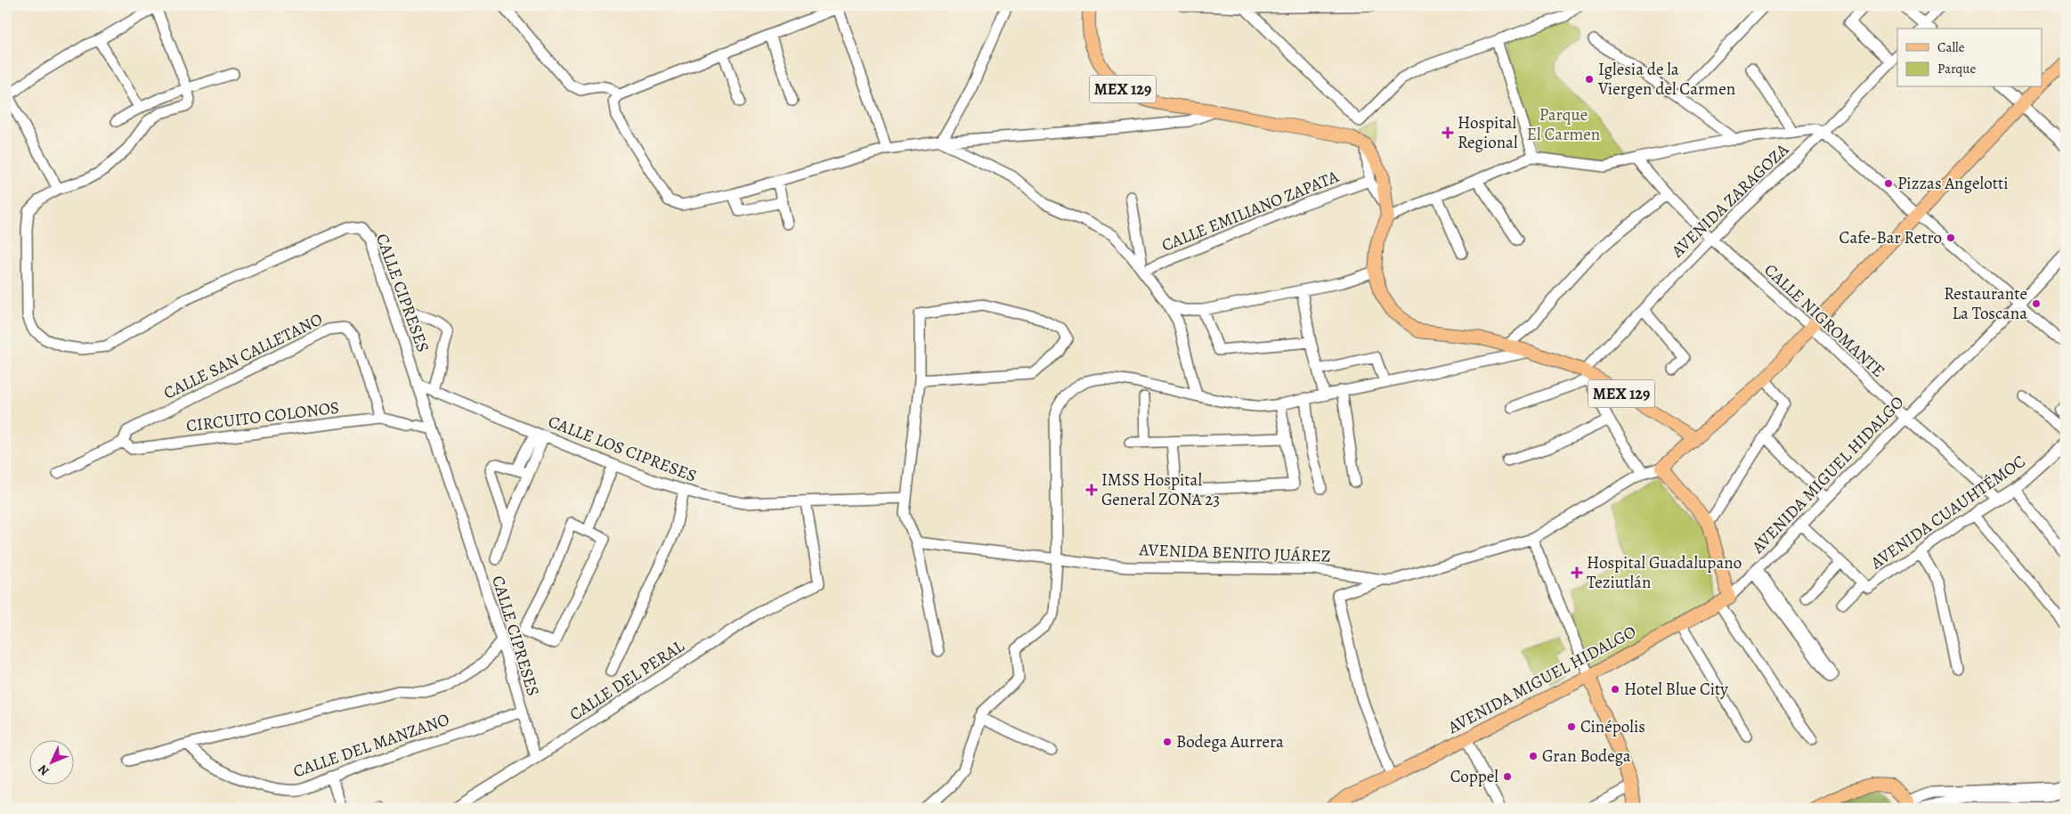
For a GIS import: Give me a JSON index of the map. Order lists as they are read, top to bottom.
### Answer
{
  "streets": {
    "main road": ["MEX 129", "AVENIDA MIGUEL HIDALGO"],
    "street": [
      "AVENIDA ZARAGOZA",
      "CALLE EMILIANO ZAPATA",
      "CALLE CIPRESES",
      "CALLE NIGROMANTE",
      "CALLE SAN CALLETANO",
      "CIRCUITO COLONOS",
      "CALLE LOS CIPRESES",
      "AVENIDA CUAUHTÉMOC",
      "AVENIDA BENITO JUÁREZ",
      "CALLE DEL PERAL",
      "CALLE DEL MANZANO"
    ]
  },
  "crossings": [
    ["MEX 129", "AVENIDA ZARAGOZA"],
    ["AVENIDA ZARAGOZA", "CALLE NIGROMANTE"],
    ["CALLE CIPRESES", "CIRCUITO COLONOS"],
    ["CALLE CIPRESES", "CALLE LOS CIPRESES"],
    ["CALLE CIPRESES", "CALLE DEL PERAL"],
    ["CALLE CIPRESES", "CALLE DEL MANZANO"],
    ["CALLE NIGROMANTE", "AVENIDA MIGUEL HIDALGO"],
    ["CALLE NIGROMANTE", "AVENIDA CUAUHTÉMOC"],
    ["CALLE SAN CALLETANO", "CIRCUITO COLONOS"],
    ["CALLE LOS CIPRESES", "CALLE DEL PERAL"]
  ],
  "parks": ["Parque El Carmen"],
  "places": {
    "other": [
      "Iglesia de la Viergen del Carmen",
      "Pizzas Angelotti",
      "Cafe-Bar Retro",
      "Restaurante La Toscana",
      "Hotel Blue City",
      "Cinépolis",
      "Bodega Aurrera",
      "Gran Bodega",
      "Coppel"
    ],
    "health": ["Hospital Regional", "IMSS Hospital General ZONA 23", "Hospital Guadalupano Teziutlán"]
  },
  "legend": ["Calle", "Parque"],
  "north": "bottom left"
}
